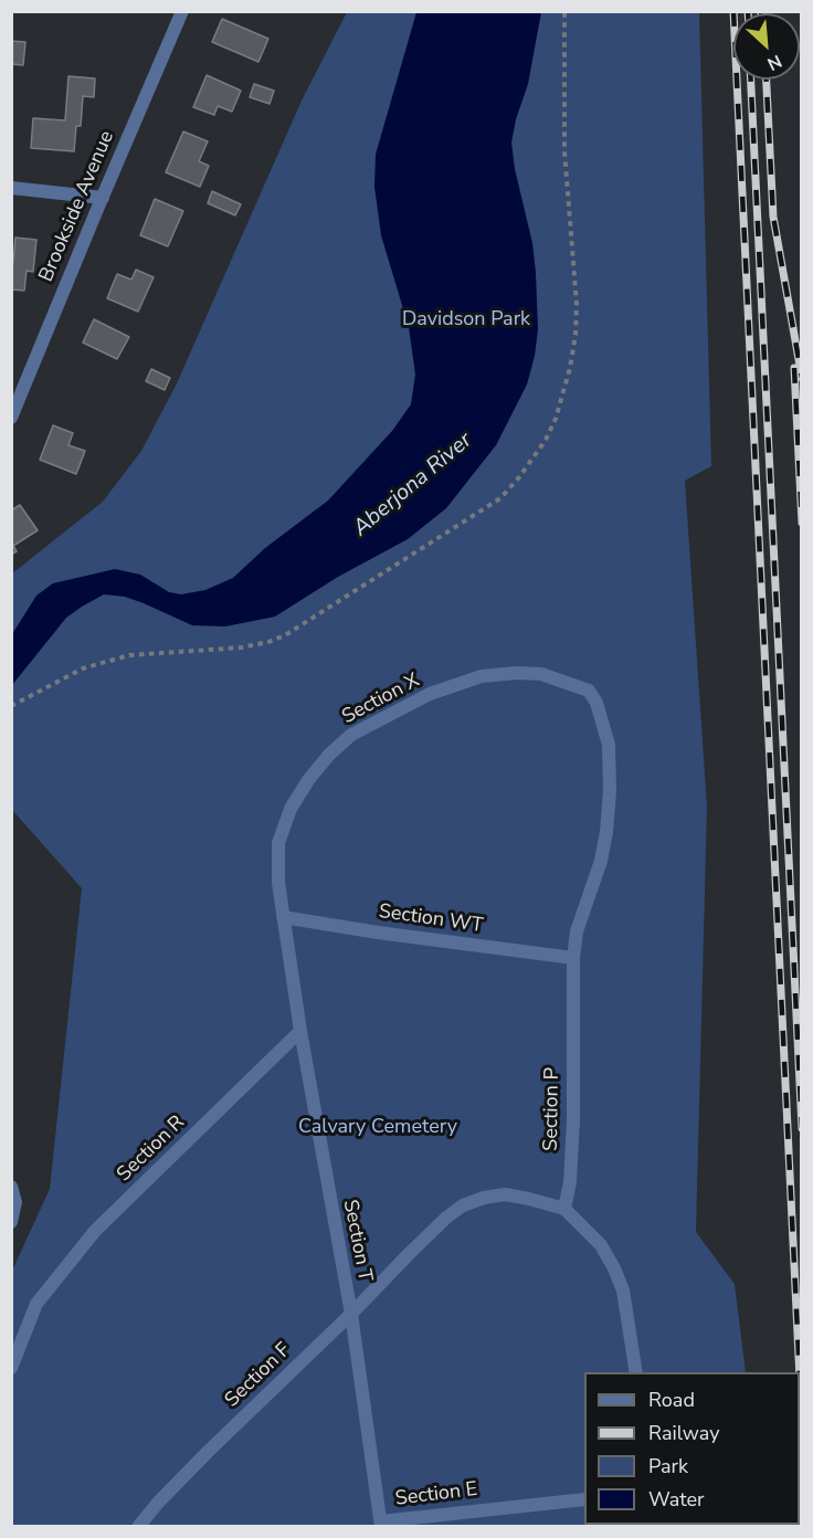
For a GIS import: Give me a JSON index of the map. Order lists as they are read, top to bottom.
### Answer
{
  "streets": {
    "street": [
      "Brookside Avenue",
      "Section X",
      "Section WT",
      "Section P",
      "Section R",
      "Section T",
      "Section F",
      "Section E"
    ]
  },
  "crossings": [
    ["Section X", "Section WT"],
    ["Section X", "Section P"],
    ["Section X", "Section T"],
    ["Section WT", "Section P"],
    ["Section WT", "Section T"],
    ["Section P", "Section T"],
    ["Section R", "Section T"],
    ["Section T", "Section F"],
    ["Section T", "Section E"],
    ["Section F", "Section E"]
  ],
  "water": ["Aberjona River"],
  "parks": ["Davidson Park", "Calvary Cemetery"],
  "legend": [
    "Road",
    "Railway",
    "Park",
    "Water"
  ],
  "north": "bottom right"
}
